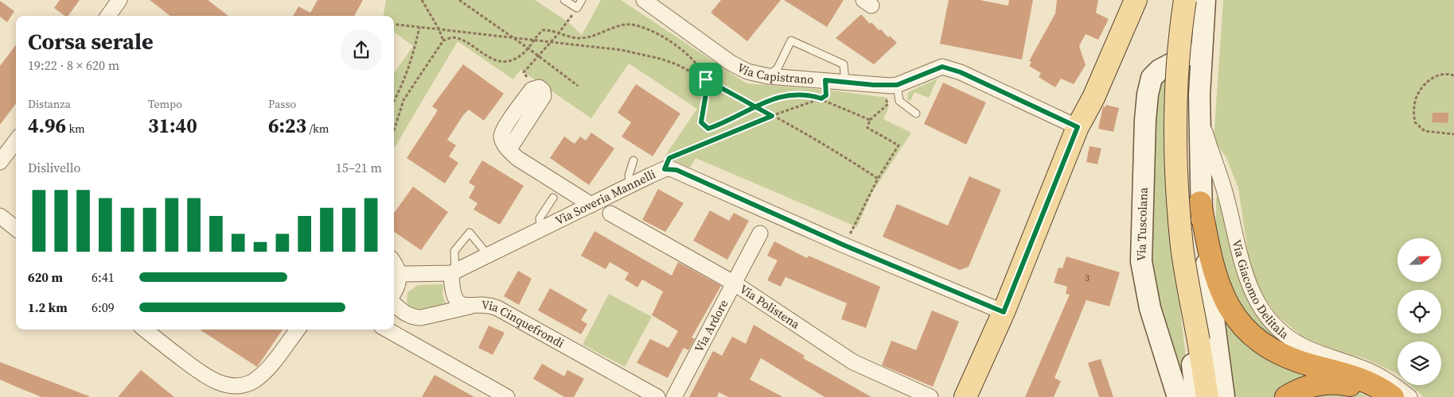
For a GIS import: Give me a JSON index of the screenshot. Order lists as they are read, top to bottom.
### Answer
{
  "streets": {
    "main road": ["Via Tuscolana"],
    "street": [
      "Via Capistrano",
      "Via Soveria Mannelli",
      "Via Giacomo Delitala",
      "Via Polistena",
      "Via Ardore",
      "Via Cinquefrondi"
    ]
  },
  "crossings": [
    ["Via Soveria Mannelli", "Via Cinquefrondi"],
    ["Via Polistena", "Via Ardore"]
  ],
  "house_numbers": ["3"],
  "north": "right",
  "page": {
    "heading": ["Corsa serale", "19:22 · 8 × 620 m"],
    "stats": [
      ["Distanza", "4.96 km"],
      ["Tempo", "31:40"],
      ["Passo", "6:23 /km"]
    ],
    "chart": ["Dislivello", "15–21 m"],
    "list": [
      {
        "name": "620 m",
        "note": "6:41"
      },
      {
        "name": "1.2 km",
        "note": "6:09"
      }
    ]
  }
}
